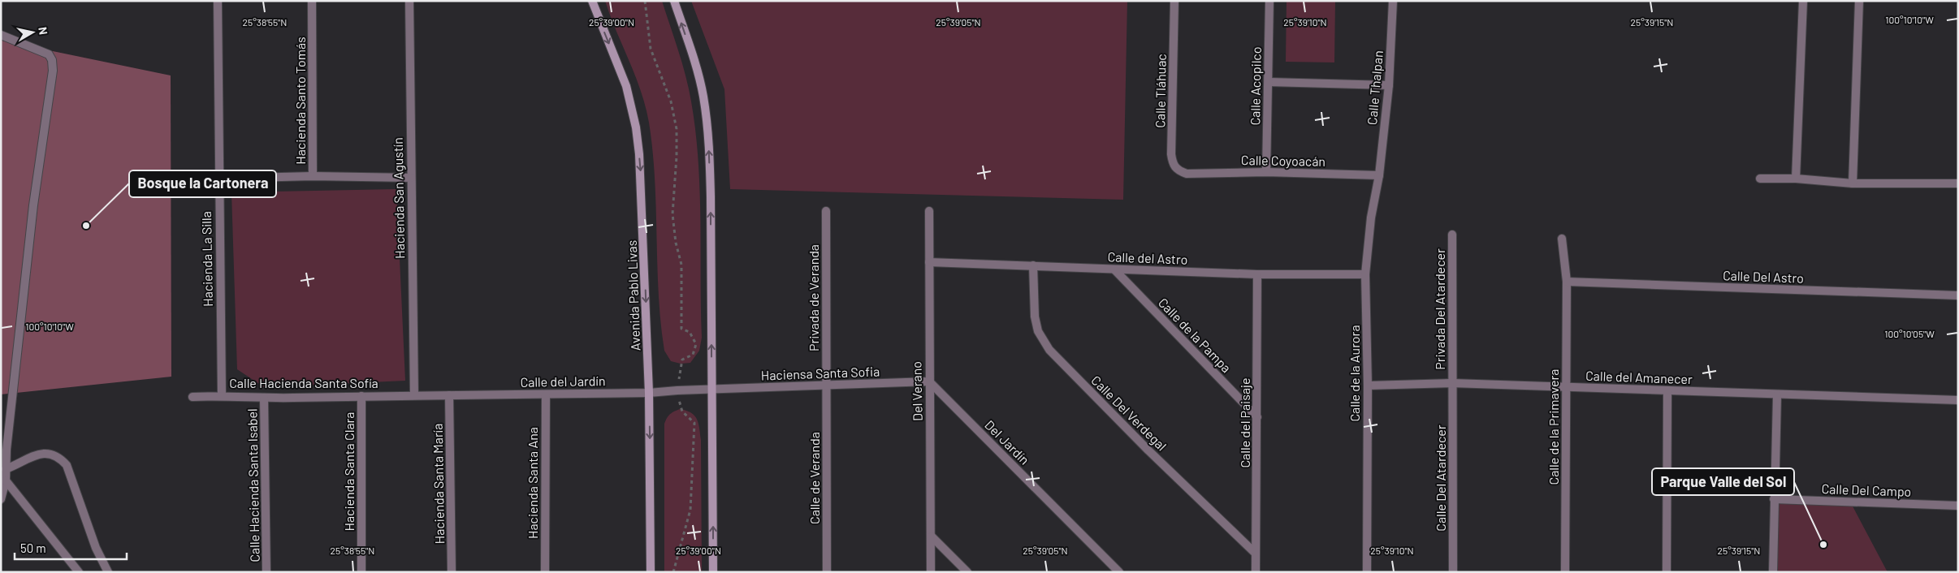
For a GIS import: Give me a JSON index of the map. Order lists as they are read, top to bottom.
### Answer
{
  "streets": {
    "main road": ["Avenida Pablo Livas"],
    "street": [
      "Calle Acopilco",
      "Calle Thalpan",
      "Calle Tláhuac",
      "Hacienda Santo Tomás",
      "Calle Coyoacán",
      "Hacienda San Agustín",
      "Calle del Astro",
      "Hacienda La Silla",
      "Calle Del Astro",
      "Privada de Veranda",
      "Privada Del Atardecer",
      "Calle de la Pampa",
      "Haciensa Santa Sofia",
      "Calle de la Aurora",
      "Calle del Amanecer",
      "Calle del Jardín",
      "Calle Hacienda Santa Sofía",
      "Del Verano",
      "Calle Del Verdegal",
      "Calle del Paisaje",
      "Calle de la Primavera",
      "Del Jardín",
      "Hacienda Santa Clara",
      "Calle de Veranda",
      "Calle Del Atardecer",
      "Hacienda Santa Ana",
      "Hacienda Santa María",
      "Calle Hacienda Santa Isabel",
      "Calle Del Campo"
    ]
  },
  "crossings": [
    ["Calle Acopilco", "Calle Coyoacán"],
    ["Calle Thalpan", "Calle Coyoacán"],
    ["Calle Thalpan", "Calle de la Aurora"],
    ["Calle Tláhuac", "Calle Coyoacán"],
    ["Calle Coyoacán", "Calle de la Aurora"],
    ["Hacienda San Agustín", "Calle del Jardín"],
    ["Hacienda San Agustín", "Calle Hacienda Santa Sofía"],
    ["Calle del Astro", "Calle de la Pampa"],
    ["Calle del Astro", "Calle de la Aurora"],
    ["Calle del Astro", "Del Verano"],
    ["Calle del Astro", "Calle Del Verdegal"],
    ["Calle del Astro", "Calle del Paisaje"],
    ["Hacienda La Silla", "Calle Hacienda Santa Sofía"],
    ["Calle Del Astro", "Calle de la Primavera"],
    ["Avenida Pablo Livas", "Calle del Jardín"],
    ["Privada de Veranda", "Haciensa Santa Sofia"],
    ["Privada de Veranda", "Calle de Veranda"],
    ["Privada Del Atardecer", "Calle del Amanecer"],
    ["Privada Del Atardecer", "Calle Del Atardecer"],
    ["Calle de la Pampa", "Calle del Paisaje"],
    ["Haciensa Santa Sofia", "Calle del Jardín"],
    ["Haciensa Santa Sofia", "Del Verano"],
    ["Haciensa Santa Sofia", "Del Jardín"],
    ["Haciensa Santa Sofia", "Calle de Veranda"],
    ["Calle de la Aurora", "Calle del Amanecer"],
    ["Calle del Amanecer", "Calle de la Primavera"],
    ["Calle del Amanecer", "Calle Del Atardecer"],
    ["Calle del Jardín", "Calle Hacienda Santa Sofía"],
    ["Calle del Jardín", "Hacienda Santa Ana"],
    ["Calle del Jardín", "Hacienda Santa María"],
    ["Calle Hacienda Santa Sofía", "Hacienda Santa Clara"],
    ["Calle Hacienda Santa Sofía", "Calle Hacienda Santa Isabel"],
    ["Del Verano", "Del Jardín"],
    ["Calle Del Verdegal", "Calle del Paisaje"]
  ],
  "places": ["Bosque la Cartonera", "Parque Valle del Sol"],
  "scale_bar": "50 m",
  "north": "right",
  "coordinates": [
    "100°10'10\"W",
    "25°38'55\"N",
    "25°39'00\"N",
    "25°39'05\"N",
    "25°39'10\"N",
    "25°39'15\"N",
    "100°10'05\"W"
  ]
}
